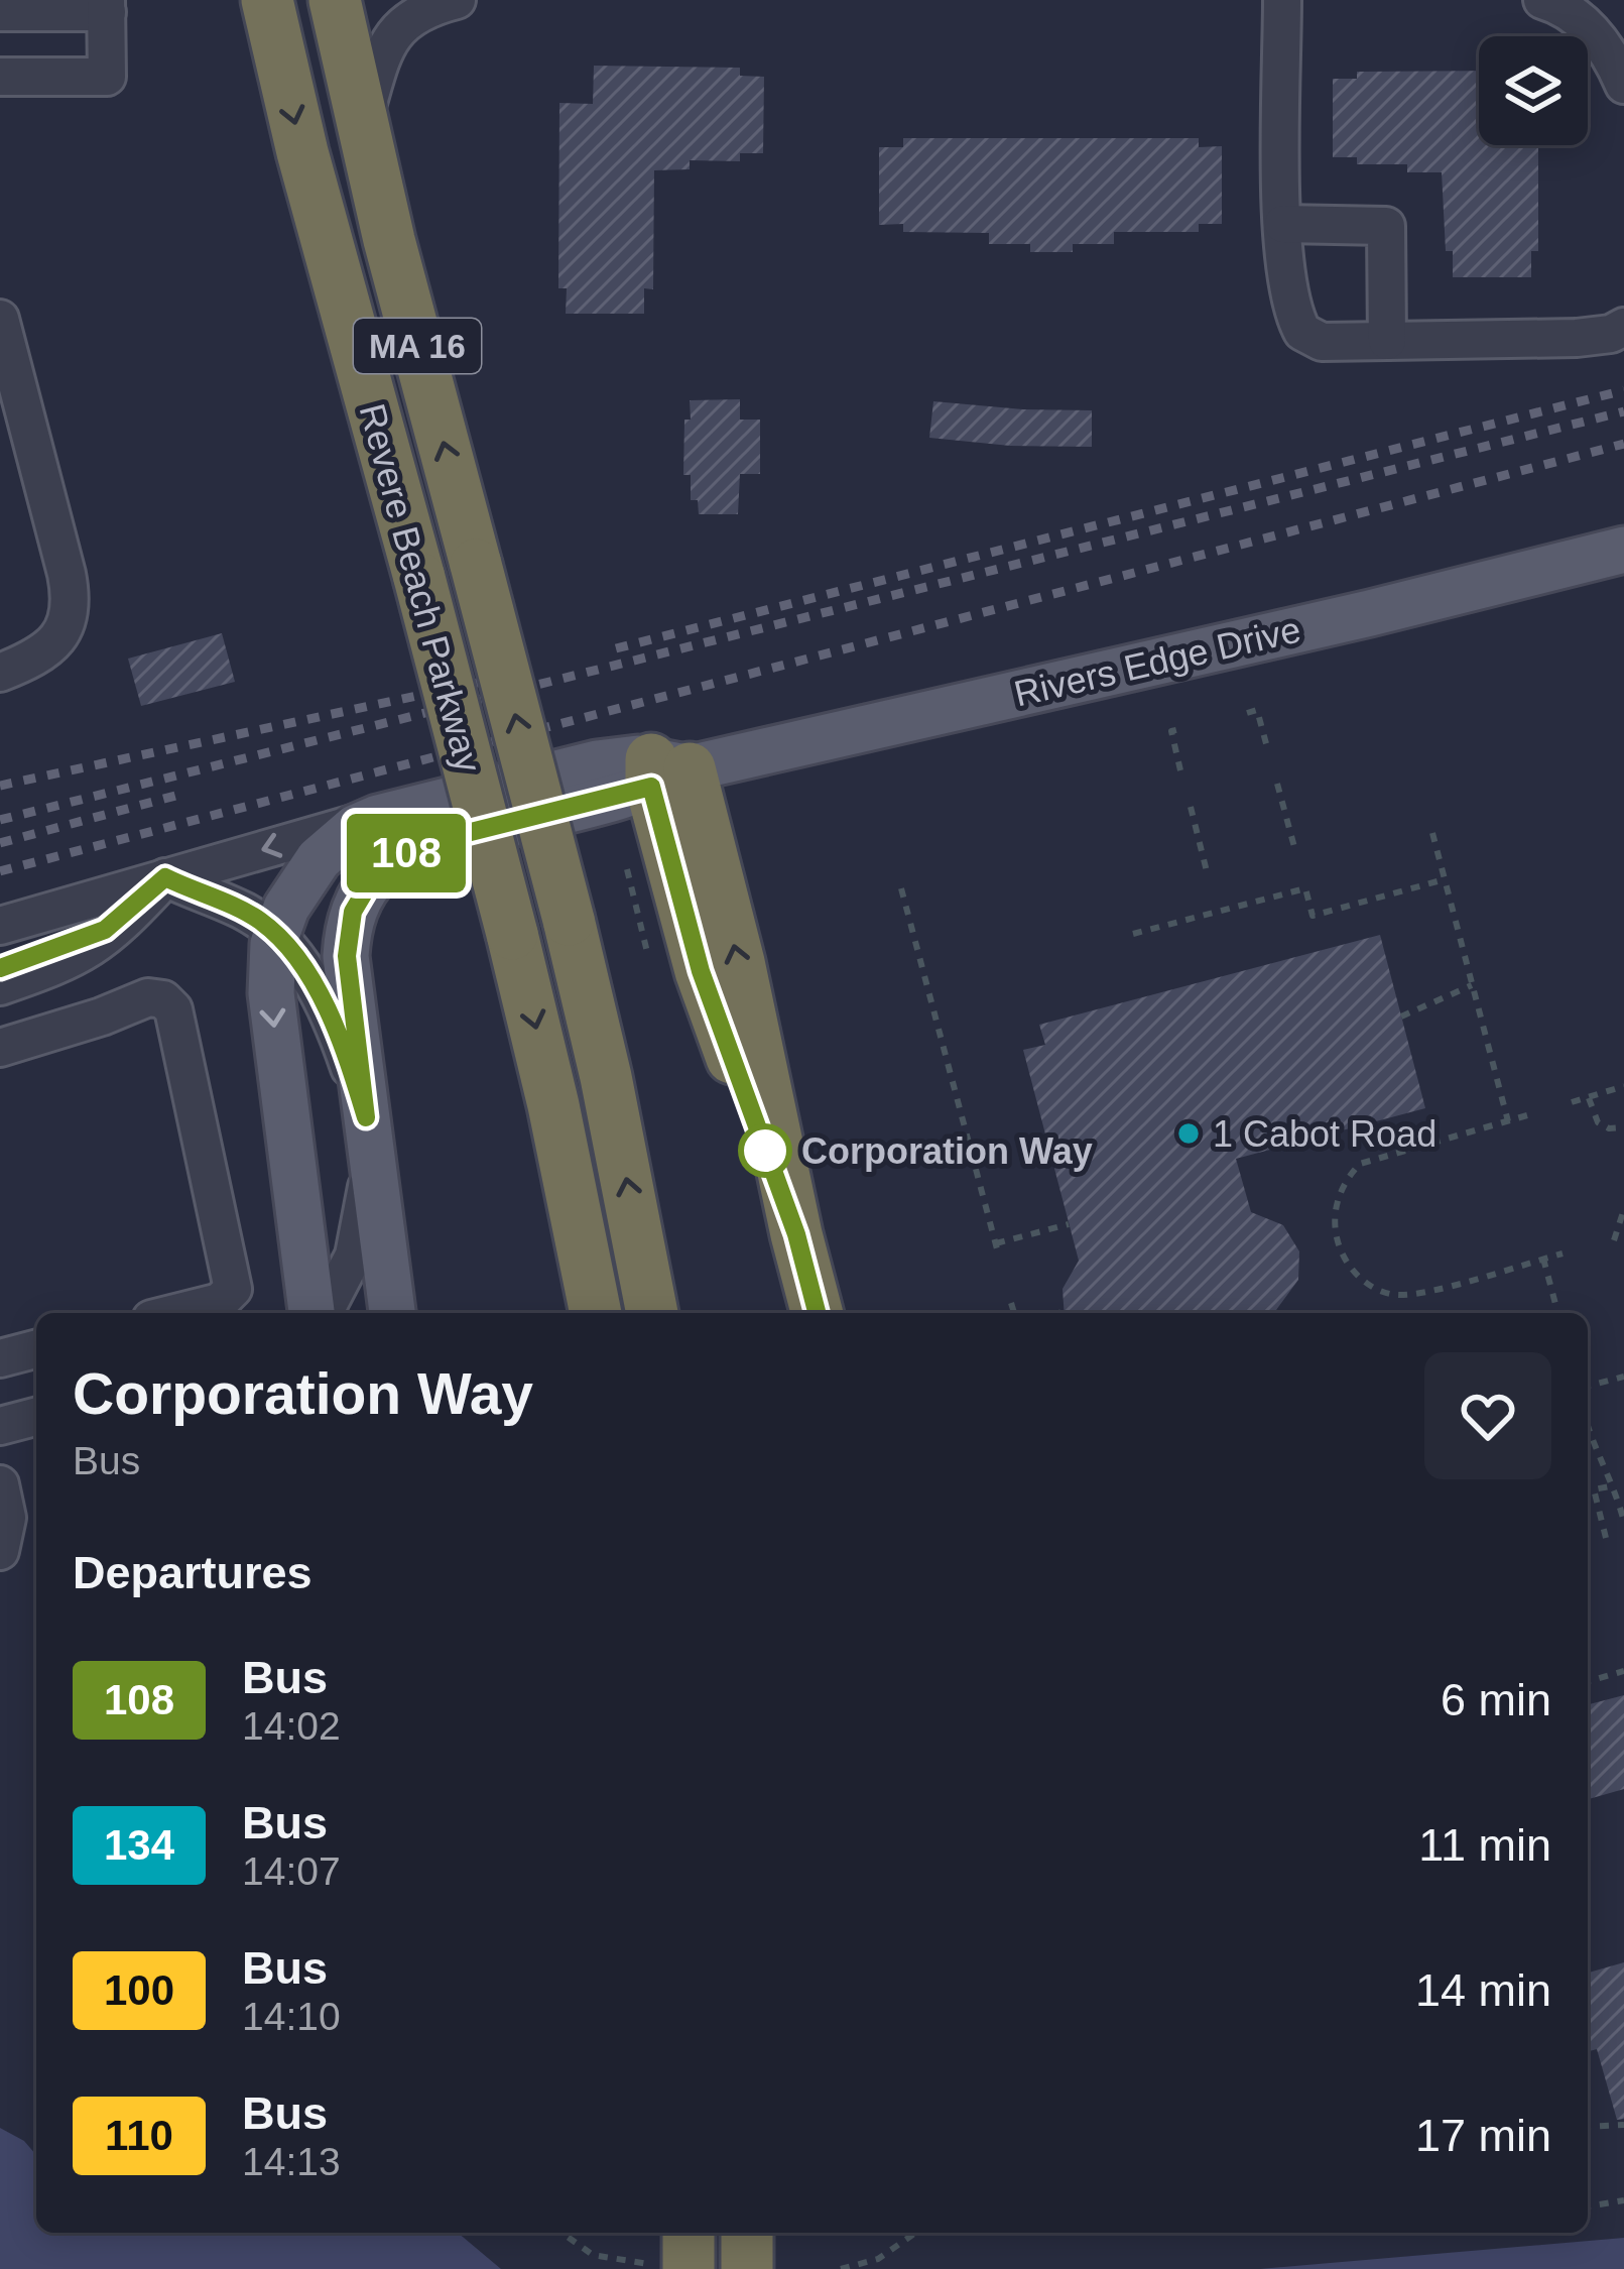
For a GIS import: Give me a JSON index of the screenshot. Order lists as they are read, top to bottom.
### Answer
{
  "streets": {
    "highway": ["MA 16", "Revere Beach Parkway"],
    "main road": ["Rivers Edge Drive"]
  },
  "places": ["1 Cabot Road", "Corporation Way"],
  "lines": ["bus line 108"],
  "page": {
    "on_map": "108",
    "heading": [
      ["Corporation Way", "Bus"],
      "Departures"
    ],
    "list": [
      {
        "mark": "108",
        "name": "Bus",
        "note": "14:02",
        "value": "6 min"
      },
      {
        "mark": "134",
        "name": "Bus",
        "note": "14:07",
        "value": "11 min"
      },
      {
        "mark": "100",
        "name": "Bus",
        "note": "14:10",
        "value": "14 min"
      },
      {
        "mark": "110",
        "name": "Bus",
        "note": "14:13",
        "value": "17 min"
      }
    ]
  }
}
